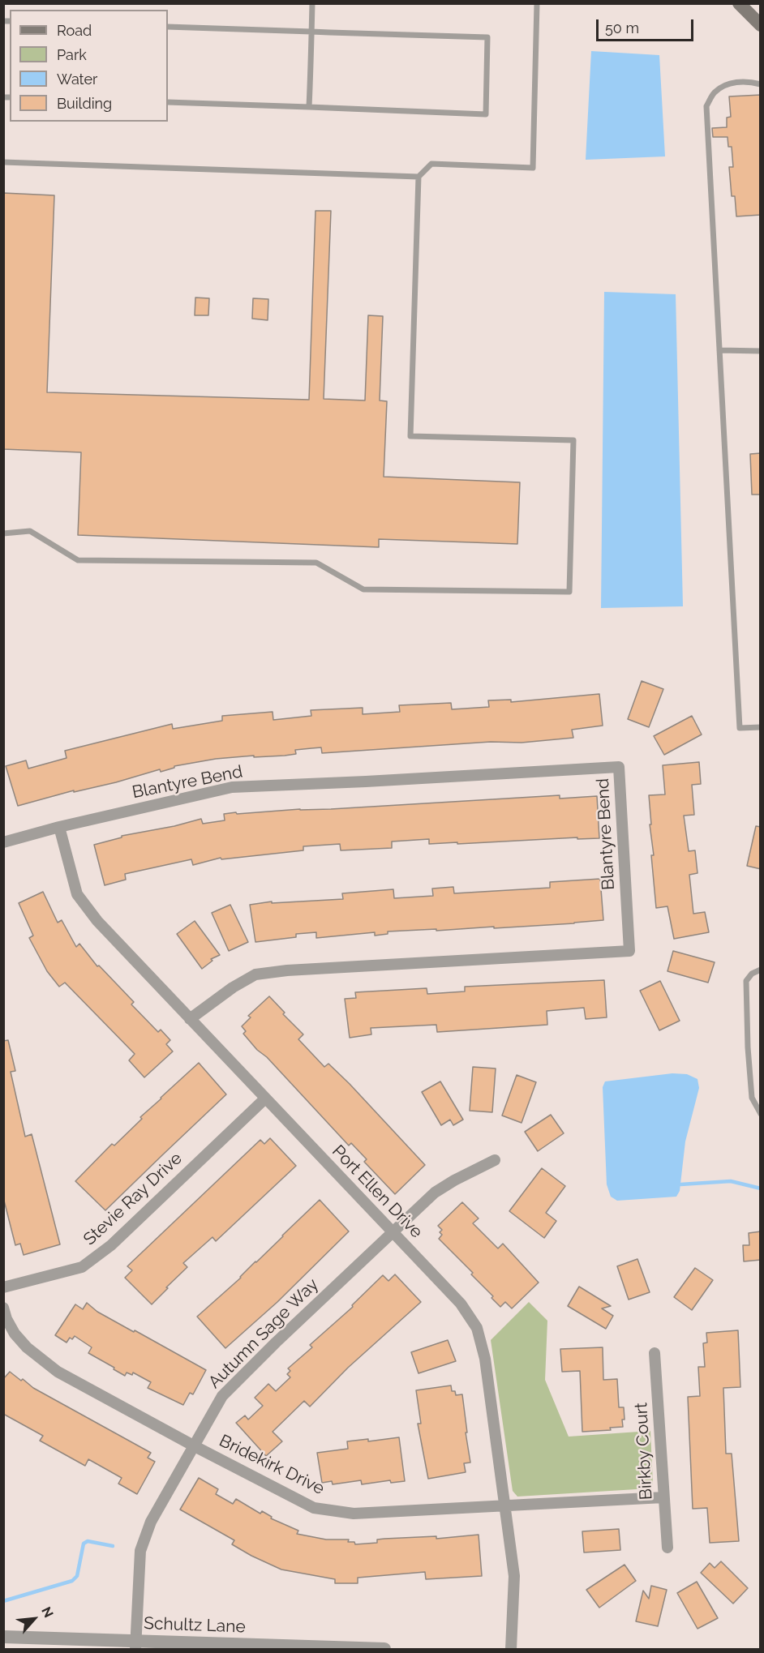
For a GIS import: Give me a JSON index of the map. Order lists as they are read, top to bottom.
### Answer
{
  "streets": {
    "street": [
      "Blantyre Bend",
      "Port Ellen Drive",
      "Stevie Ray Drive",
      "Autumn Sage Way",
      "Birkby Court",
      "Bridekirk Drive",
      "Schultz Lane"
    ]
  },
  "crossings": [
    ["Blantyre Bend", "Port Ellen Drive"],
    ["Port Ellen Drive", "Stevie Ray Drive"],
    ["Port Ellen Drive", "Autumn Sage Way"],
    ["Port Ellen Drive", "Bridekirk Drive"],
    ["Autumn Sage Way", "Bridekirk Drive"],
    ["Autumn Sage Way", "Schultz Lane"],
    ["Birkby Court", "Bridekirk Drive"]
  ],
  "legend": [
    "Road",
    "Park",
    "Water",
    "Building"
  ],
  "scale_bar": "50 m",
  "north": "top right"
}
